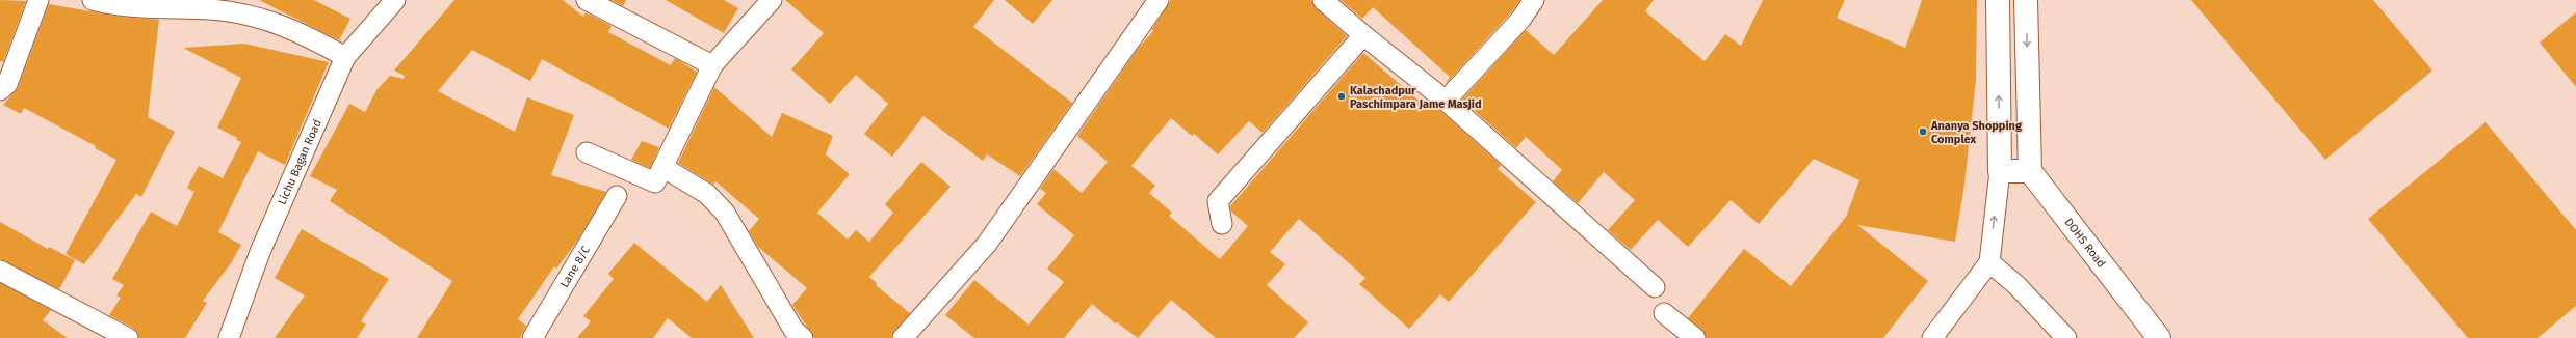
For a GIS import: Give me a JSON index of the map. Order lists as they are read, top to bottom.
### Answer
{
  "streets": {
    "street": ["Lichu Bagan Road", "DOHS Road", "Lane 8/C"]
  },
  "places": ["Kalachadpur Paschimpara Jame Masjid", "Ananya Shopping Complex"]
}
